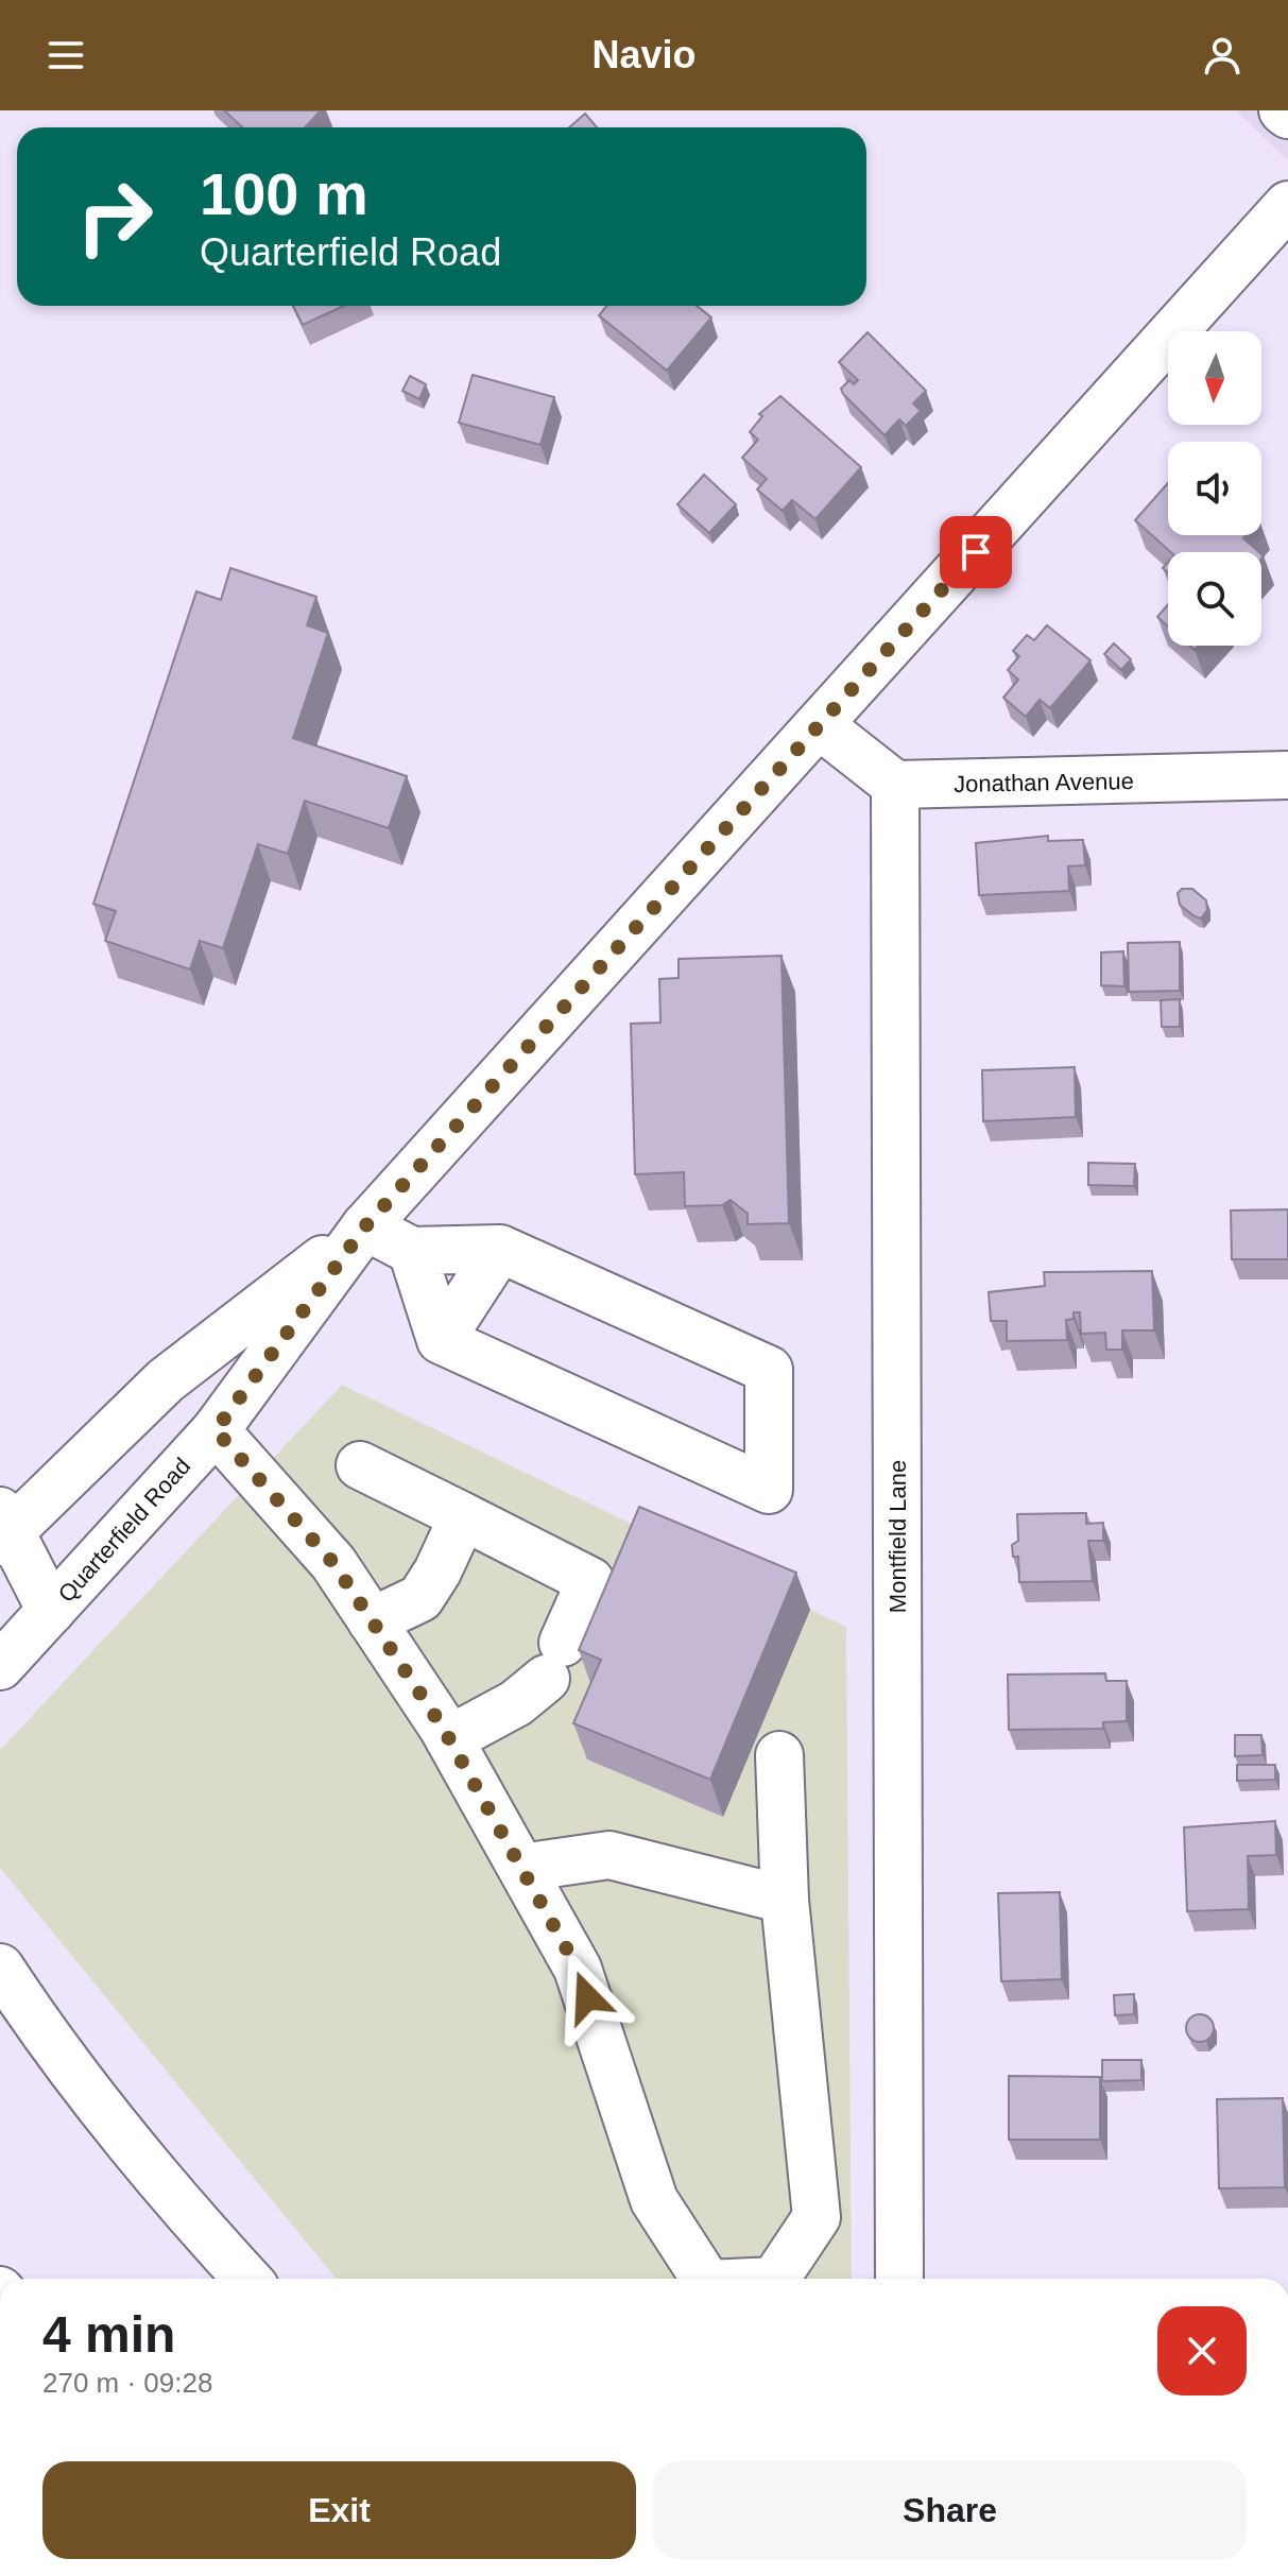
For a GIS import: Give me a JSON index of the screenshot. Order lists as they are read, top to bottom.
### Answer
{
  "streets": {
    "main road": ["Jonathan Avenue", "Quarterfield Road", "Montfield Lane"]
  },
  "crossings": [
    ["Jonathan Avenue", "Montfield Lane"]
  ],
  "north": "bottom",
  "page": {
    "header": "Navio",
    "turn": ["100 m", "Quarterfield Road"],
    "heading": ["4 min", "270 m · 09:28"],
    "buttons": ["Exit", "Share"]
  }
}
